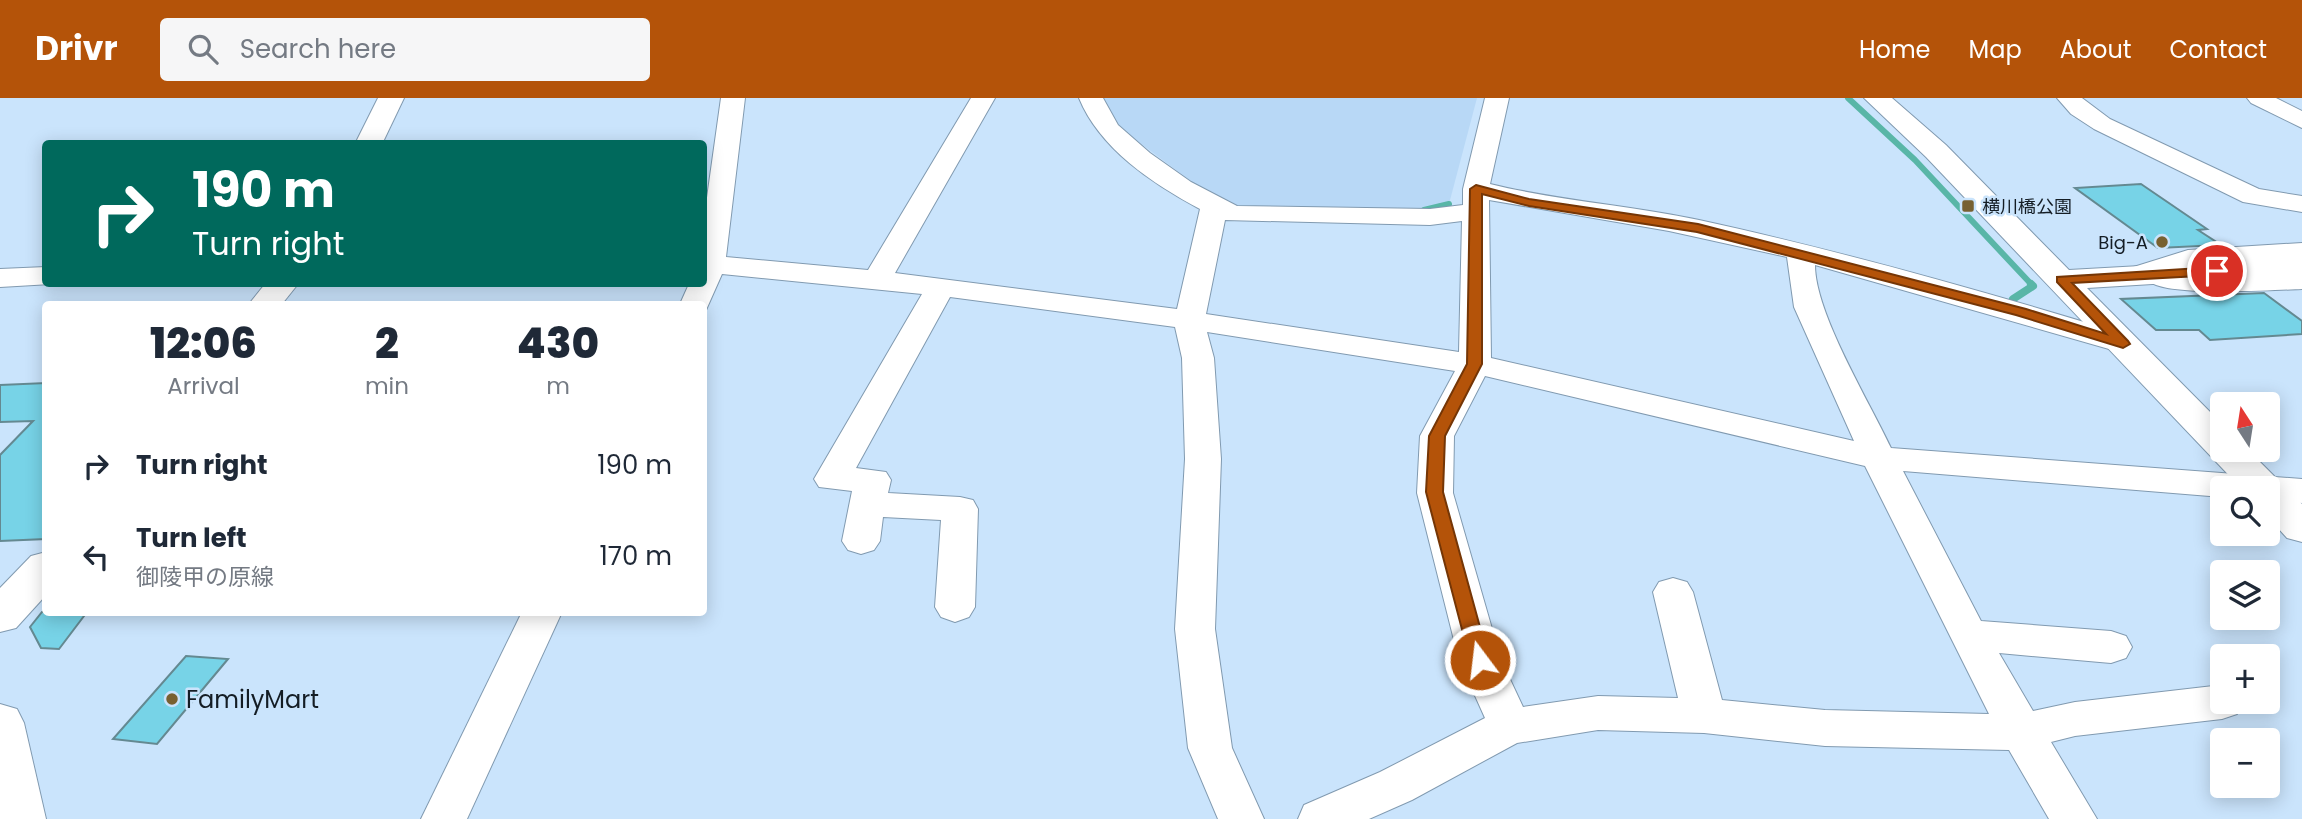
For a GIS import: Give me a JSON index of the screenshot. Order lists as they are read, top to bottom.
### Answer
{
  "places": {
    "transit": ["横川橋公園"],
    "other": ["Big-A", "FamilyMart"]
  },
  "north": "top",
  "page": {
    "header": "Drivr",
    "search": "Search here",
    "nav": [
      "Home",
      "Map",
      "About",
      "Contact"
    ],
    "turn": ["190 m", "Turn right"],
    "eta": [
      "12:06",
      "Arrival",
      "2",
      "min",
      "430",
      "m"
    ],
    "map_buttons": ["+", "−"],
    "list": [
      {
        "name": "Turn right",
        "value": "190 m"
      },
      {
        "name": "Turn left",
        "note": "御陵甲の原線",
        "value": "170 m"
      }
    ]
  }
}
